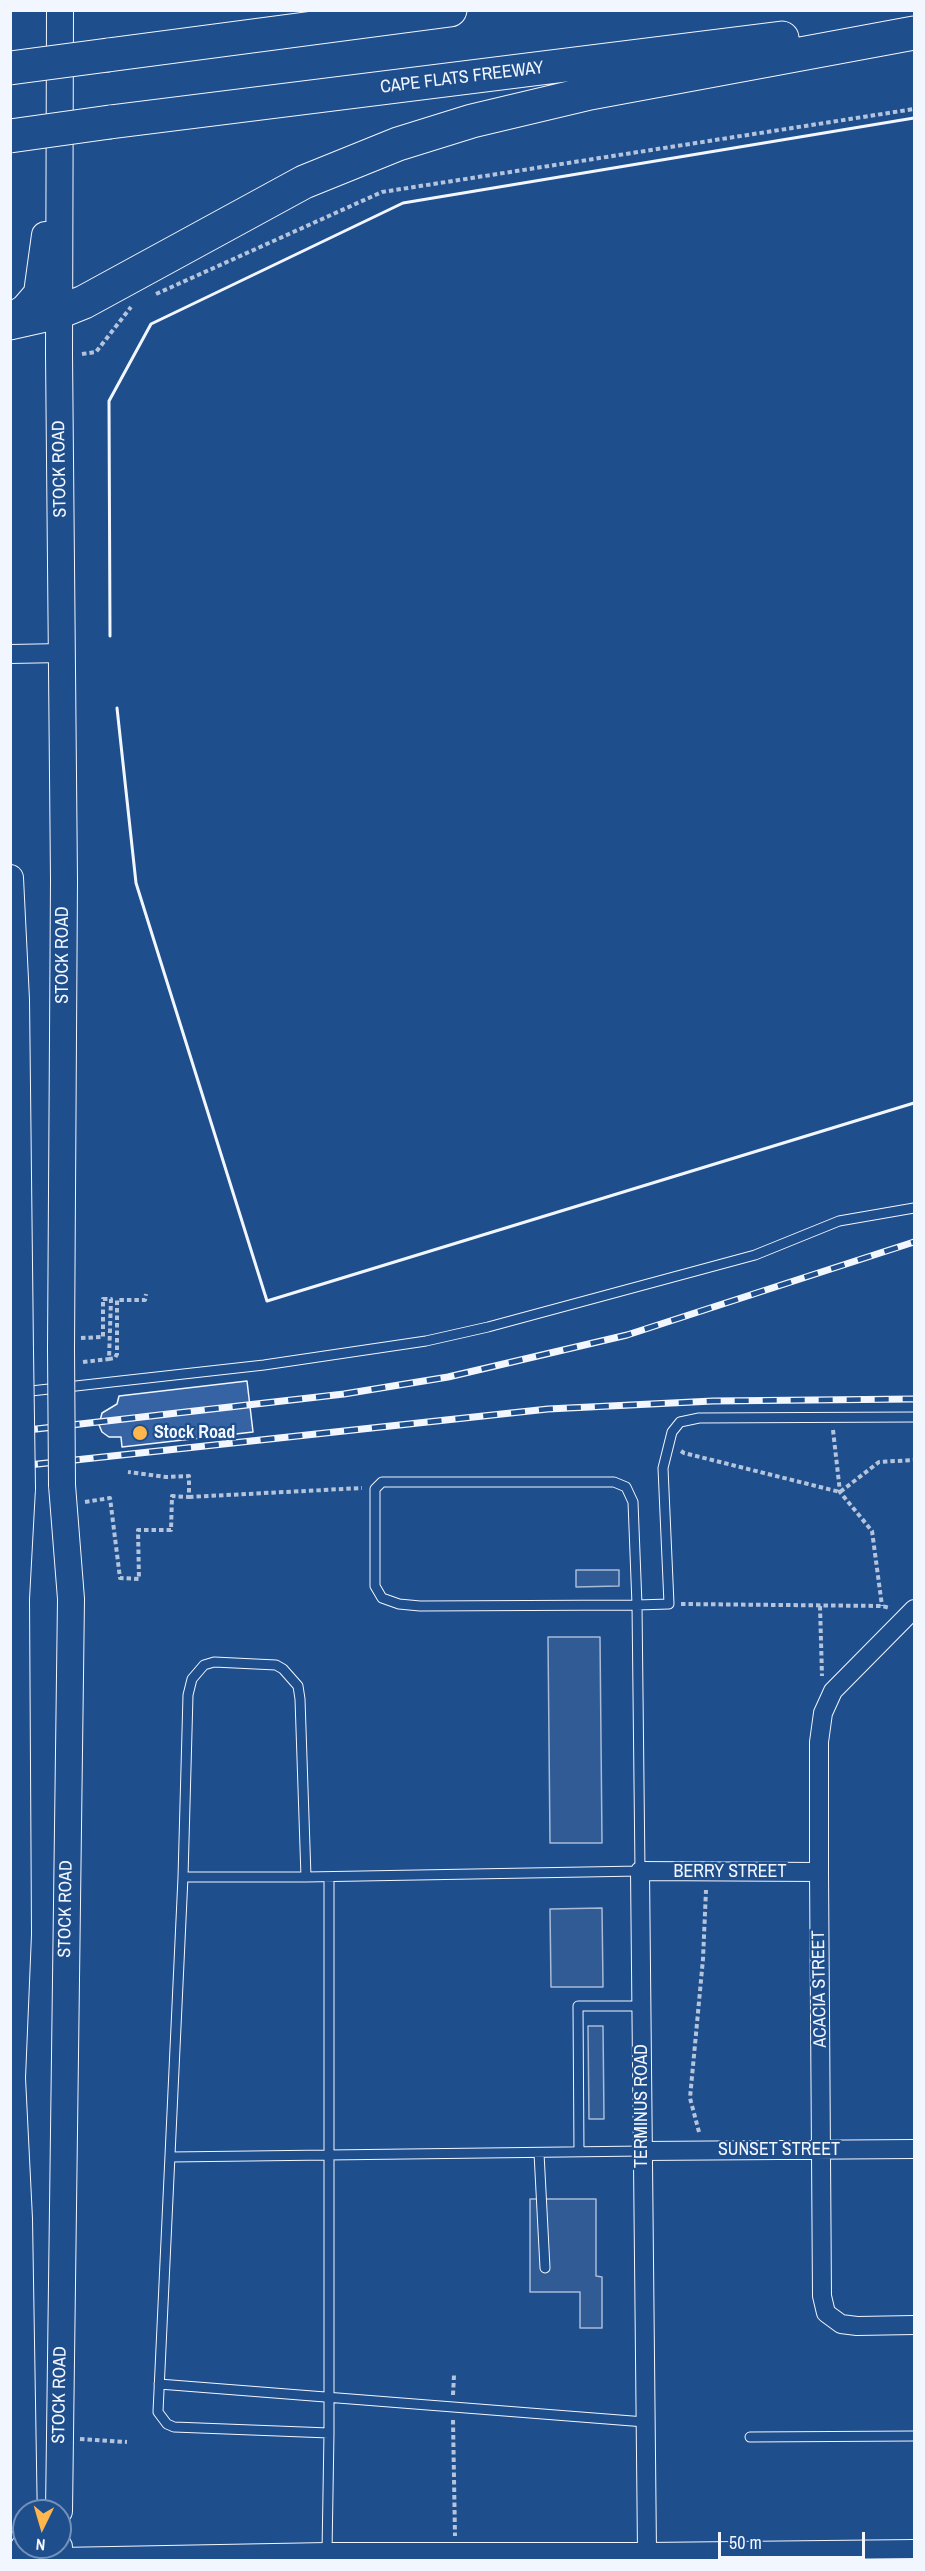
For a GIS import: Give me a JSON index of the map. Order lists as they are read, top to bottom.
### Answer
{
  "streets": {
    "highway": ["CAPE FLATS FREEWAY"],
    "main road": ["STOCK ROAD"],
    "street": [
      "BERRY STREET",
      "ACACIA STREET",
      "TERMINUS ROAD",
      "SUNSET STREET"
    ]
  },
  "crossings": [
    ["BERRY STREET", "ACACIA STREET"],
    ["BERRY STREET", "TERMINUS ROAD"],
    ["ACACIA STREET", "SUNSET STREET"],
    ["TERMINUS ROAD", "SUNSET STREET"]
  ],
  "places": ["Stock Road"],
  "scale_bar": "50 m",
  "north": "bottom"
}
